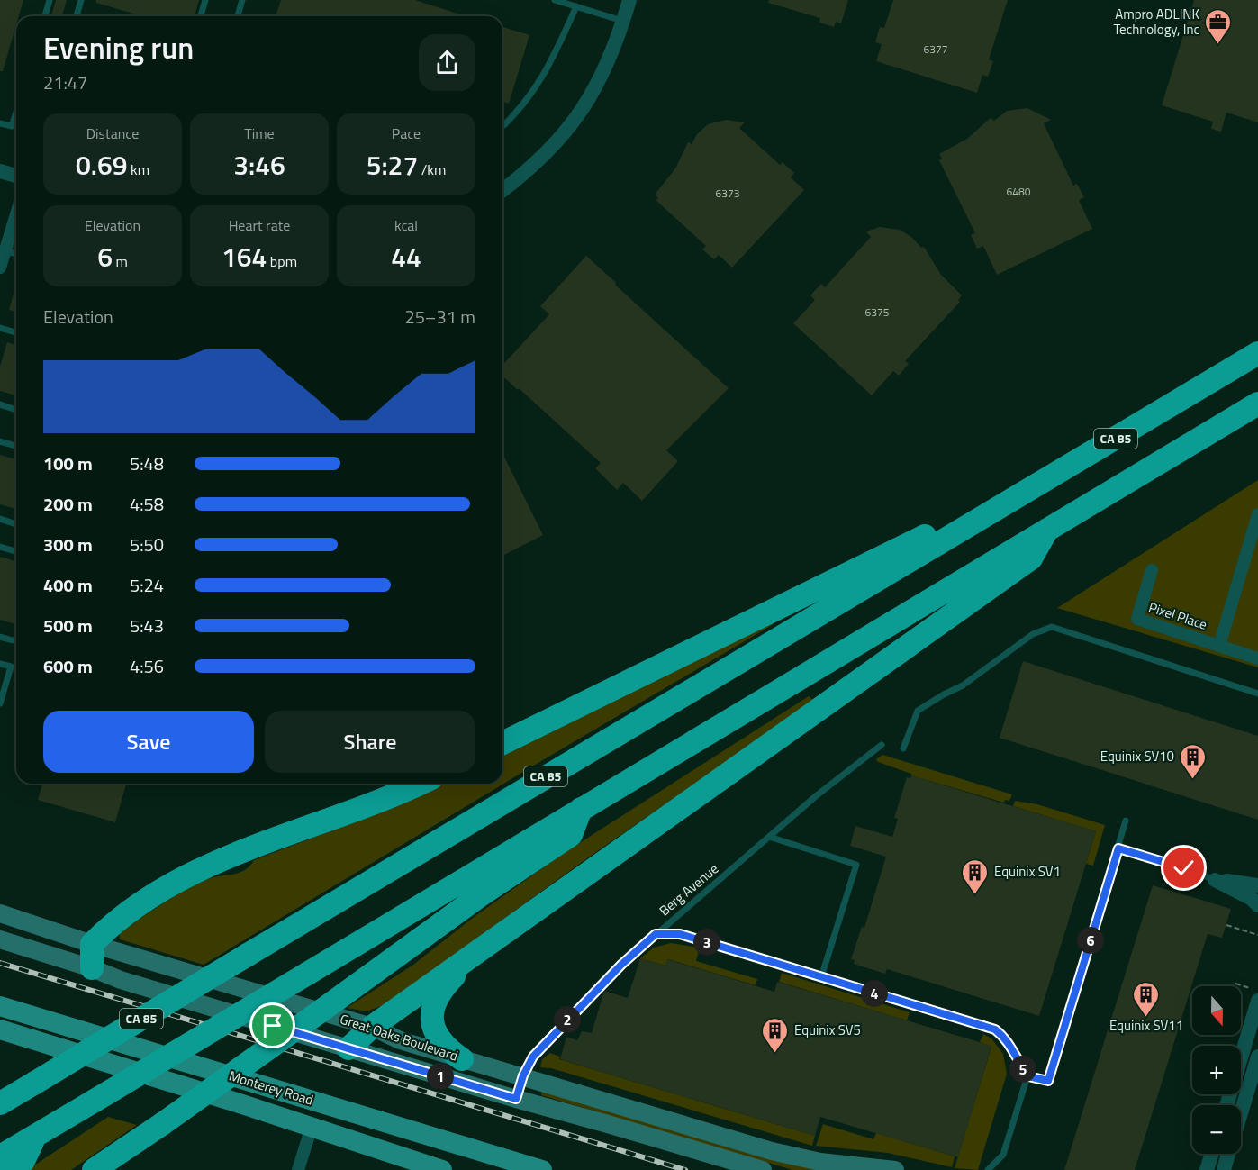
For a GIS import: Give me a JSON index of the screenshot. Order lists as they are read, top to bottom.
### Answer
{
  "streets": {
    "highway": ["CA 85"],
    "main road": ["Great Oaks Boulevard", "Monterey Road"],
    "street": ["Pixel Place"],
    "lane": ["Berg Avenue"]
  },
  "crossings": [
    ["Berg Avenue", "Great Oaks Boulevard"]
  ],
  "places": {
    "office": ["Ampro ADLINK Technology, Inc"],
    "building": [
      "Equinix SV10",
      "Equinix SV1",
      "Equinix SV11",
      "Equinix SV5"
    ]
  },
  "house_numbers": [
    "6377",
    "6480",
    "6373",
    "6375"
  ],
  "north": "bottom",
  "page": {
    "heading": ["Evening run", "21:47"],
    "stats": [
      ["Distance", "0.69 km"],
      ["Time", "3:46"],
      ["Pace", "5:27 /km"],
      ["Elevation", "6 m"],
      ["Heart rate", "164 bpm"],
      ["kcal", "44"]
    ],
    "chart": ["Elevation", "25–31 m"],
    "list": [
      {
        "name": "100 m",
        "note": "5:48"
      },
      {
        "name": "200 m",
        "note": "4:58"
      },
      {
        "name": "300 m",
        "note": "5:50"
      },
      {
        "name": "400 m",
        "note": "5:24"
      },
      {
        "name": "500 m",
        "note": "5:43"
      },
      {
        "name": "600 m",
        "note": "4:56"
      }
    ],
    "buttons": ["Save", "Share"],
    "pins": [
      "6",
      "3",
      "4",
      "2",
      "5",
      "1"
    ],
    "map_buttons": ["+", "−"]
  }
}
